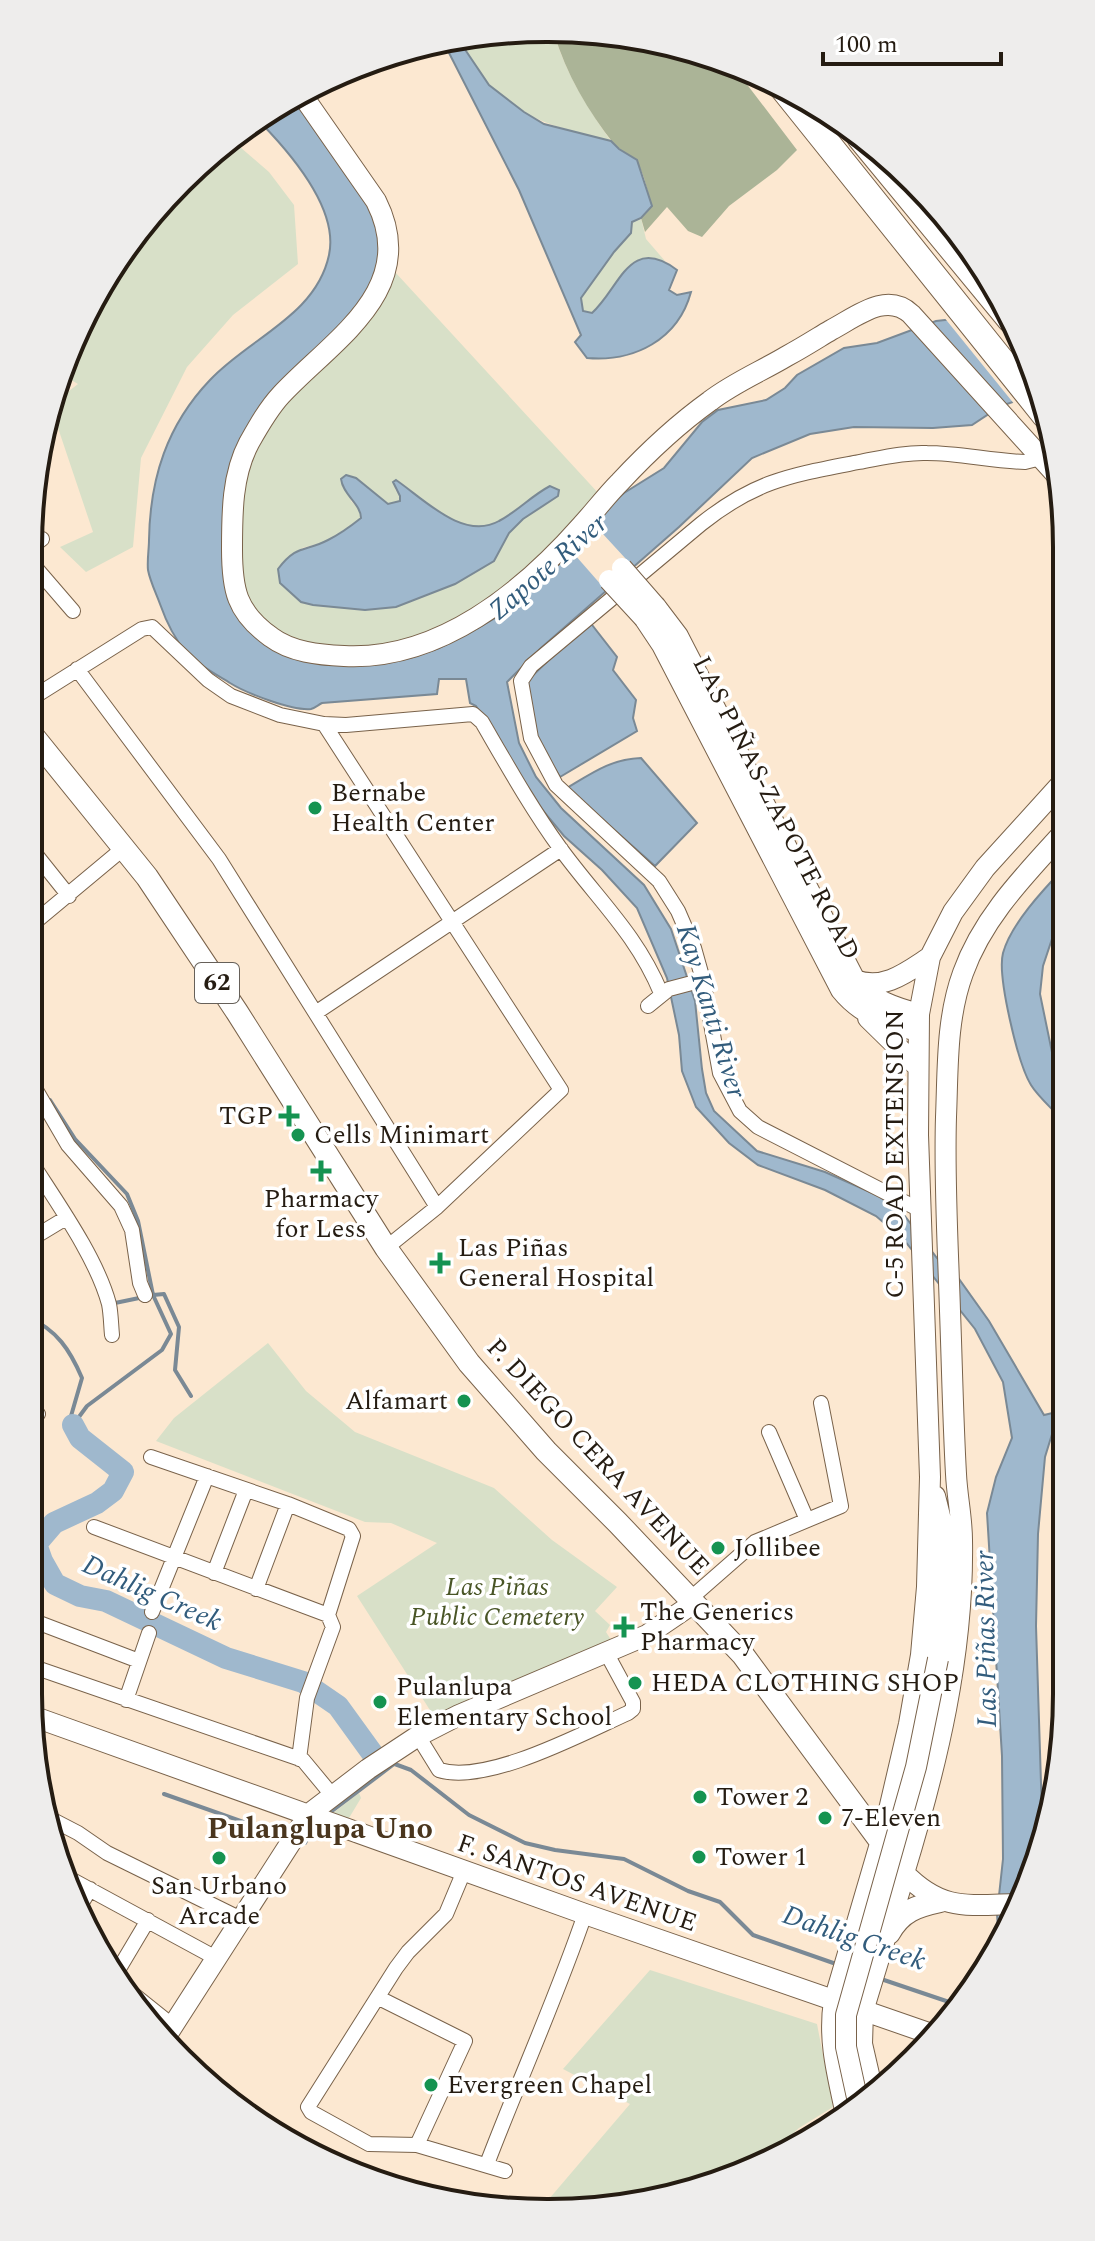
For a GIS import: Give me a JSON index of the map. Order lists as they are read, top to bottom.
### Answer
{
  "streets": {
    "main road": [
      "LAS PIÑAS-ZAPOTE ROAD",
      "62",
      "C-5 ROAD EXTENSION",
      "P. DIEGO CERA AVENUE",
      "F. SANTOS AVENUE"
    ]
  },
  "crossings": [
    ["LAS PIÑAS-ZAPOTE ROAD", "C-5 ROAD EXTENSION"],
    ["C-5 ROAD EXTENSION", "P. DIEGO CERA AVENUE"],
    ["C-5 ROAD EXTENSION", "F. SANTOS AVENUE"]
  ],
  "districts": ["Pulanglupa Uno"],
  "water": [
    "Zapote River",
    "Kay Kanti River",
    "Dahlig Creek",
    "Las Piñas River"
  ],
  "parks": ["Las Piñas Public Cemetery"],
  "places": {
    "other": [
      "Bernabe Health Center",
      "Cells Minimart",
      "Alfamart",
      "Jollibee",
      "HEDA CLOTHING SHOP",
      "Pulanlupa Elementary School",
      "Tower 2",
      "7-Eleven",
      "Tower 1",
      "San Urbano Arcade",
      "Evergreen Chapel"
    ],
    "health": [
      "TGP",
      "Pharmacy for Less",
      "Las Piñas General Hospital",
      "The Generics Pharmacy"
    ]
  },
  "scale_bar": "100 m"
}
